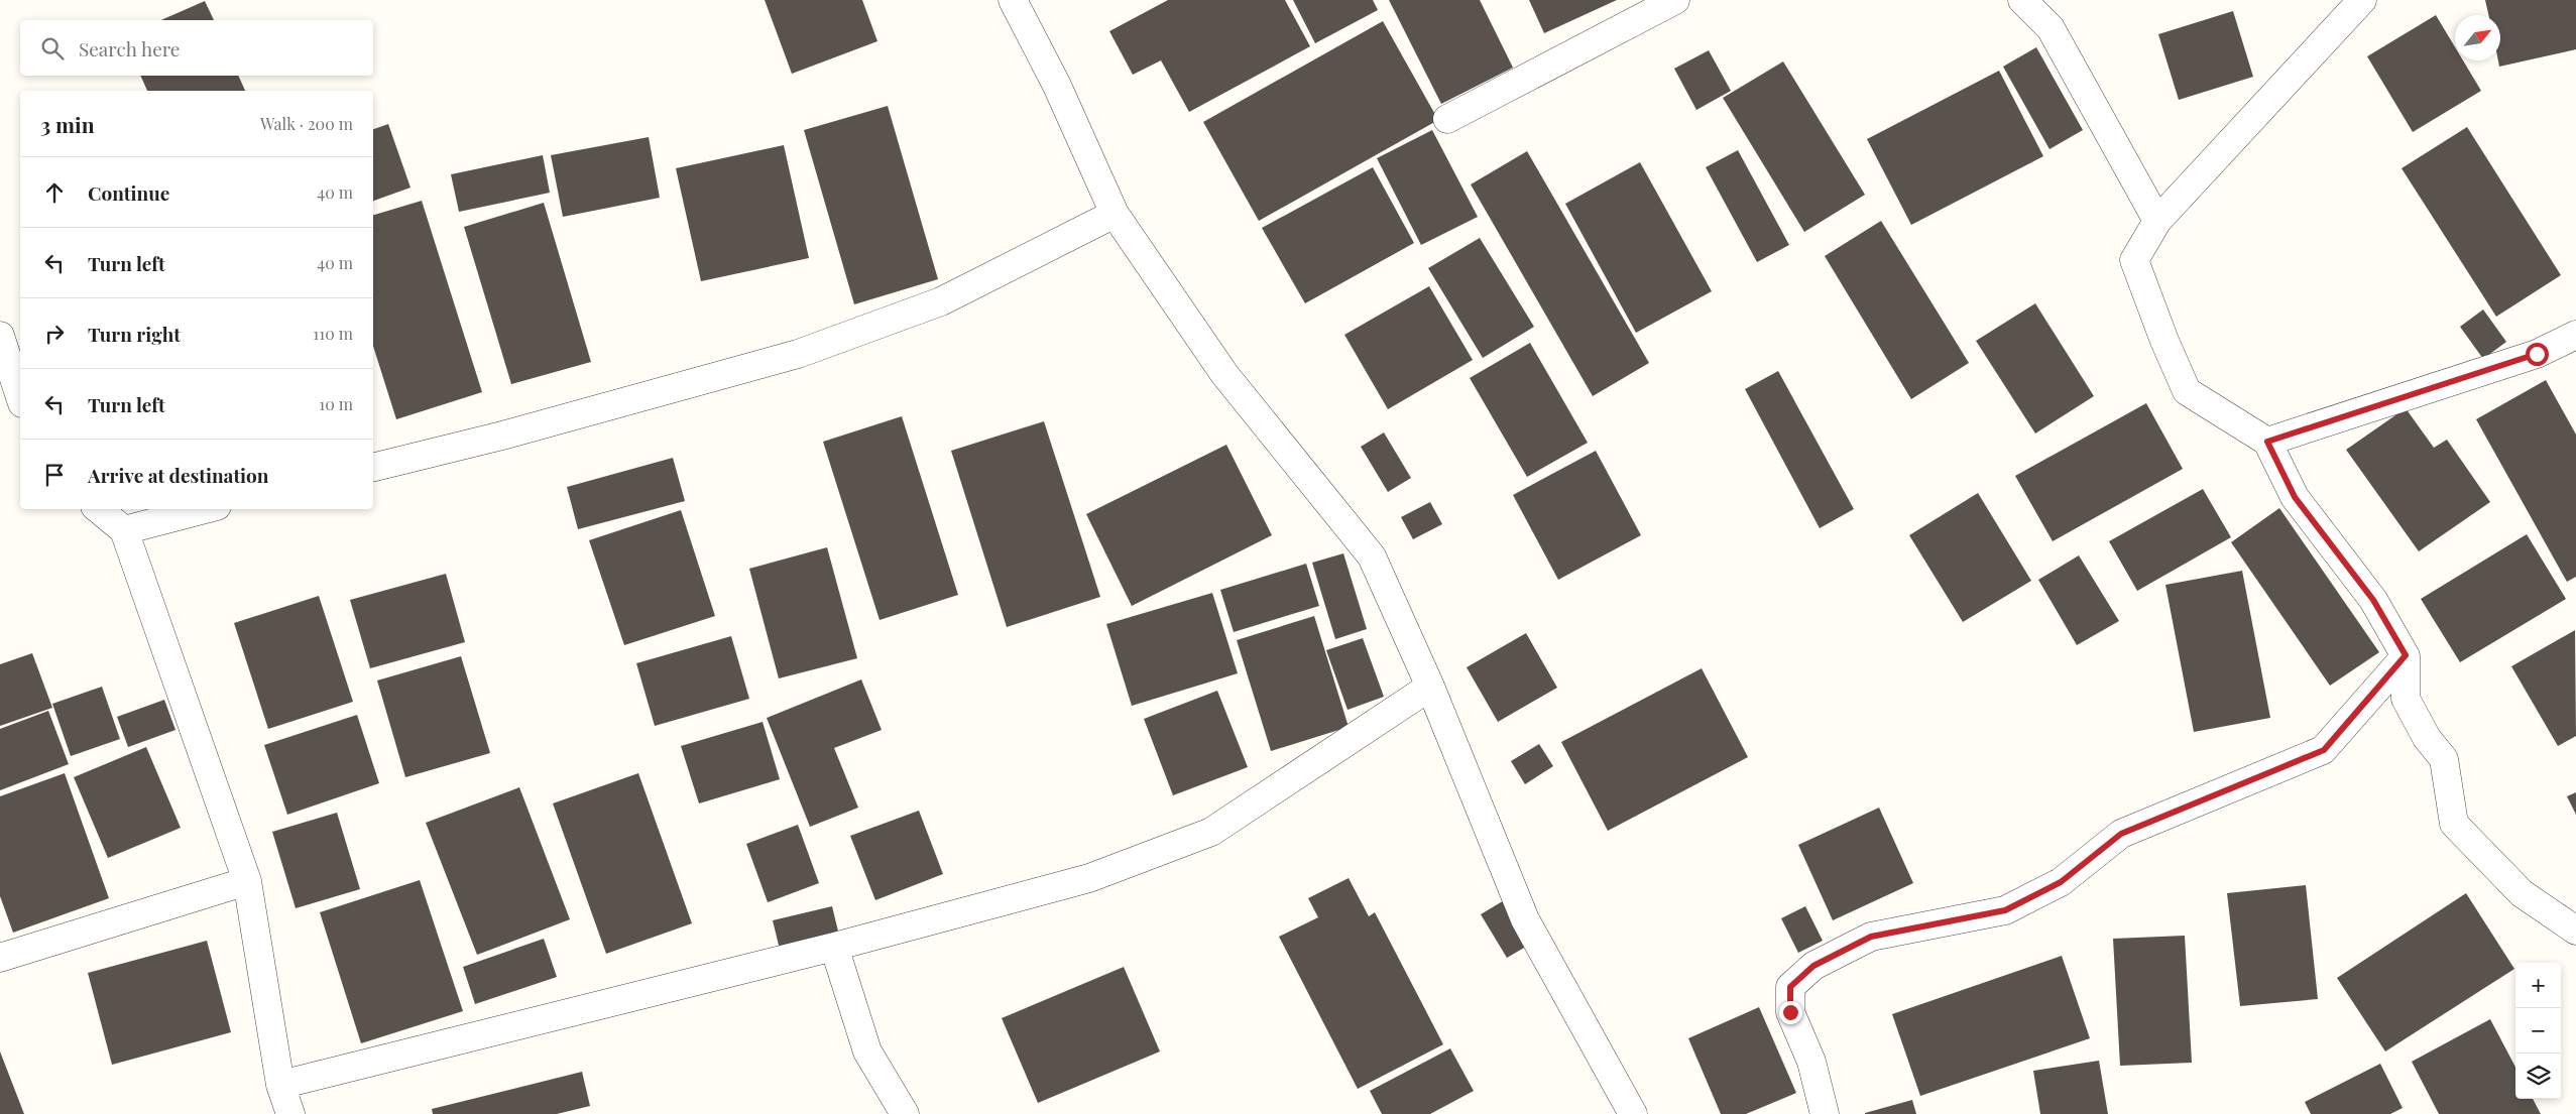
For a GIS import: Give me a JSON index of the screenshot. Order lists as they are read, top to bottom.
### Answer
{
  "north": "top right",
  "page": {
    "search": "Search here",
    "heading": ["3 min", "Walk · 200 m"],
    "list": [
      ["Continue", "40 m"],
      ["Turn left", "40 m"],
      ["Turn right", "110 m"],
      ["Turn left", "10 m"],
      "Arrive at destination"
    ],
    "map_buttons": ["+", "−"]
  }
}
